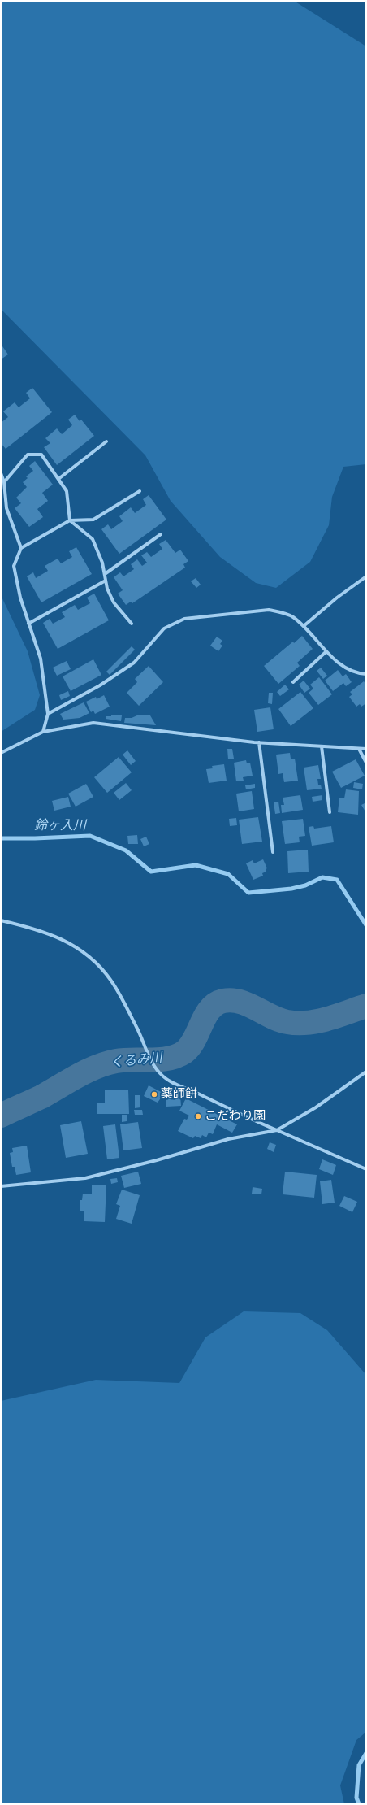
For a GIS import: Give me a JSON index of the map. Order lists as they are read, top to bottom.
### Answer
{
  "water": ["鈴ヶ入川", "くるみ川"],
  "places": ["薬師餅", "こだわり園"]
}
